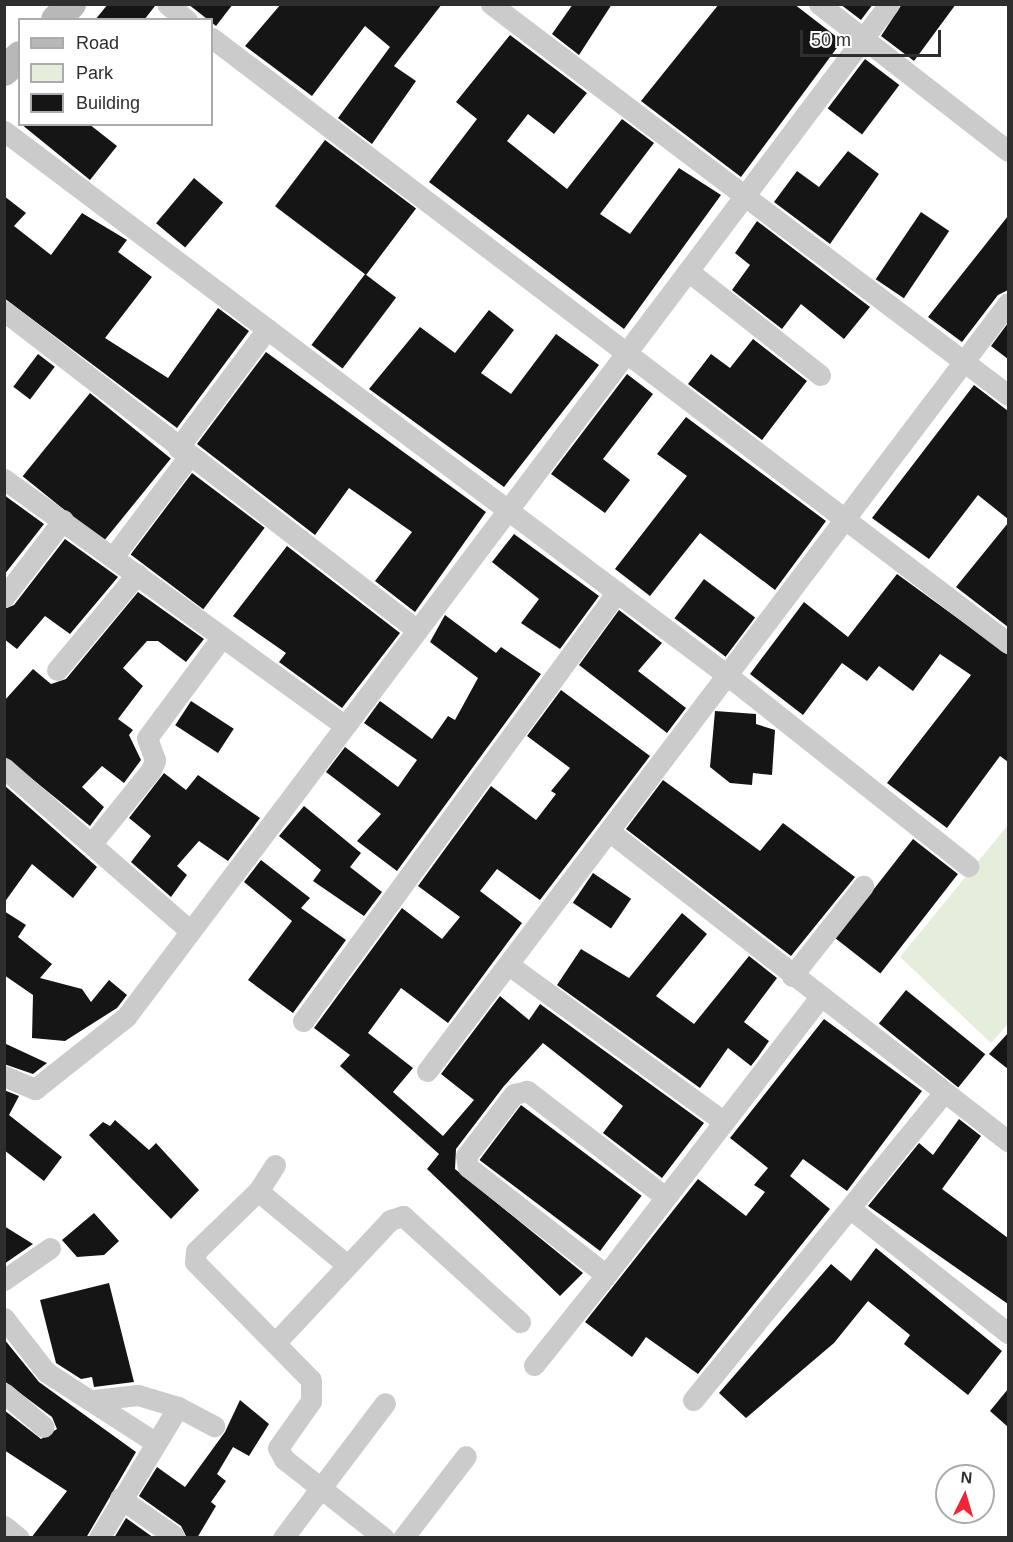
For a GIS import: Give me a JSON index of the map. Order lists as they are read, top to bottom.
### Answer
{
  "legend": ["Road", "Park", "Building"],
  "scale_bar": "50 m",
  "north": "top"
}
